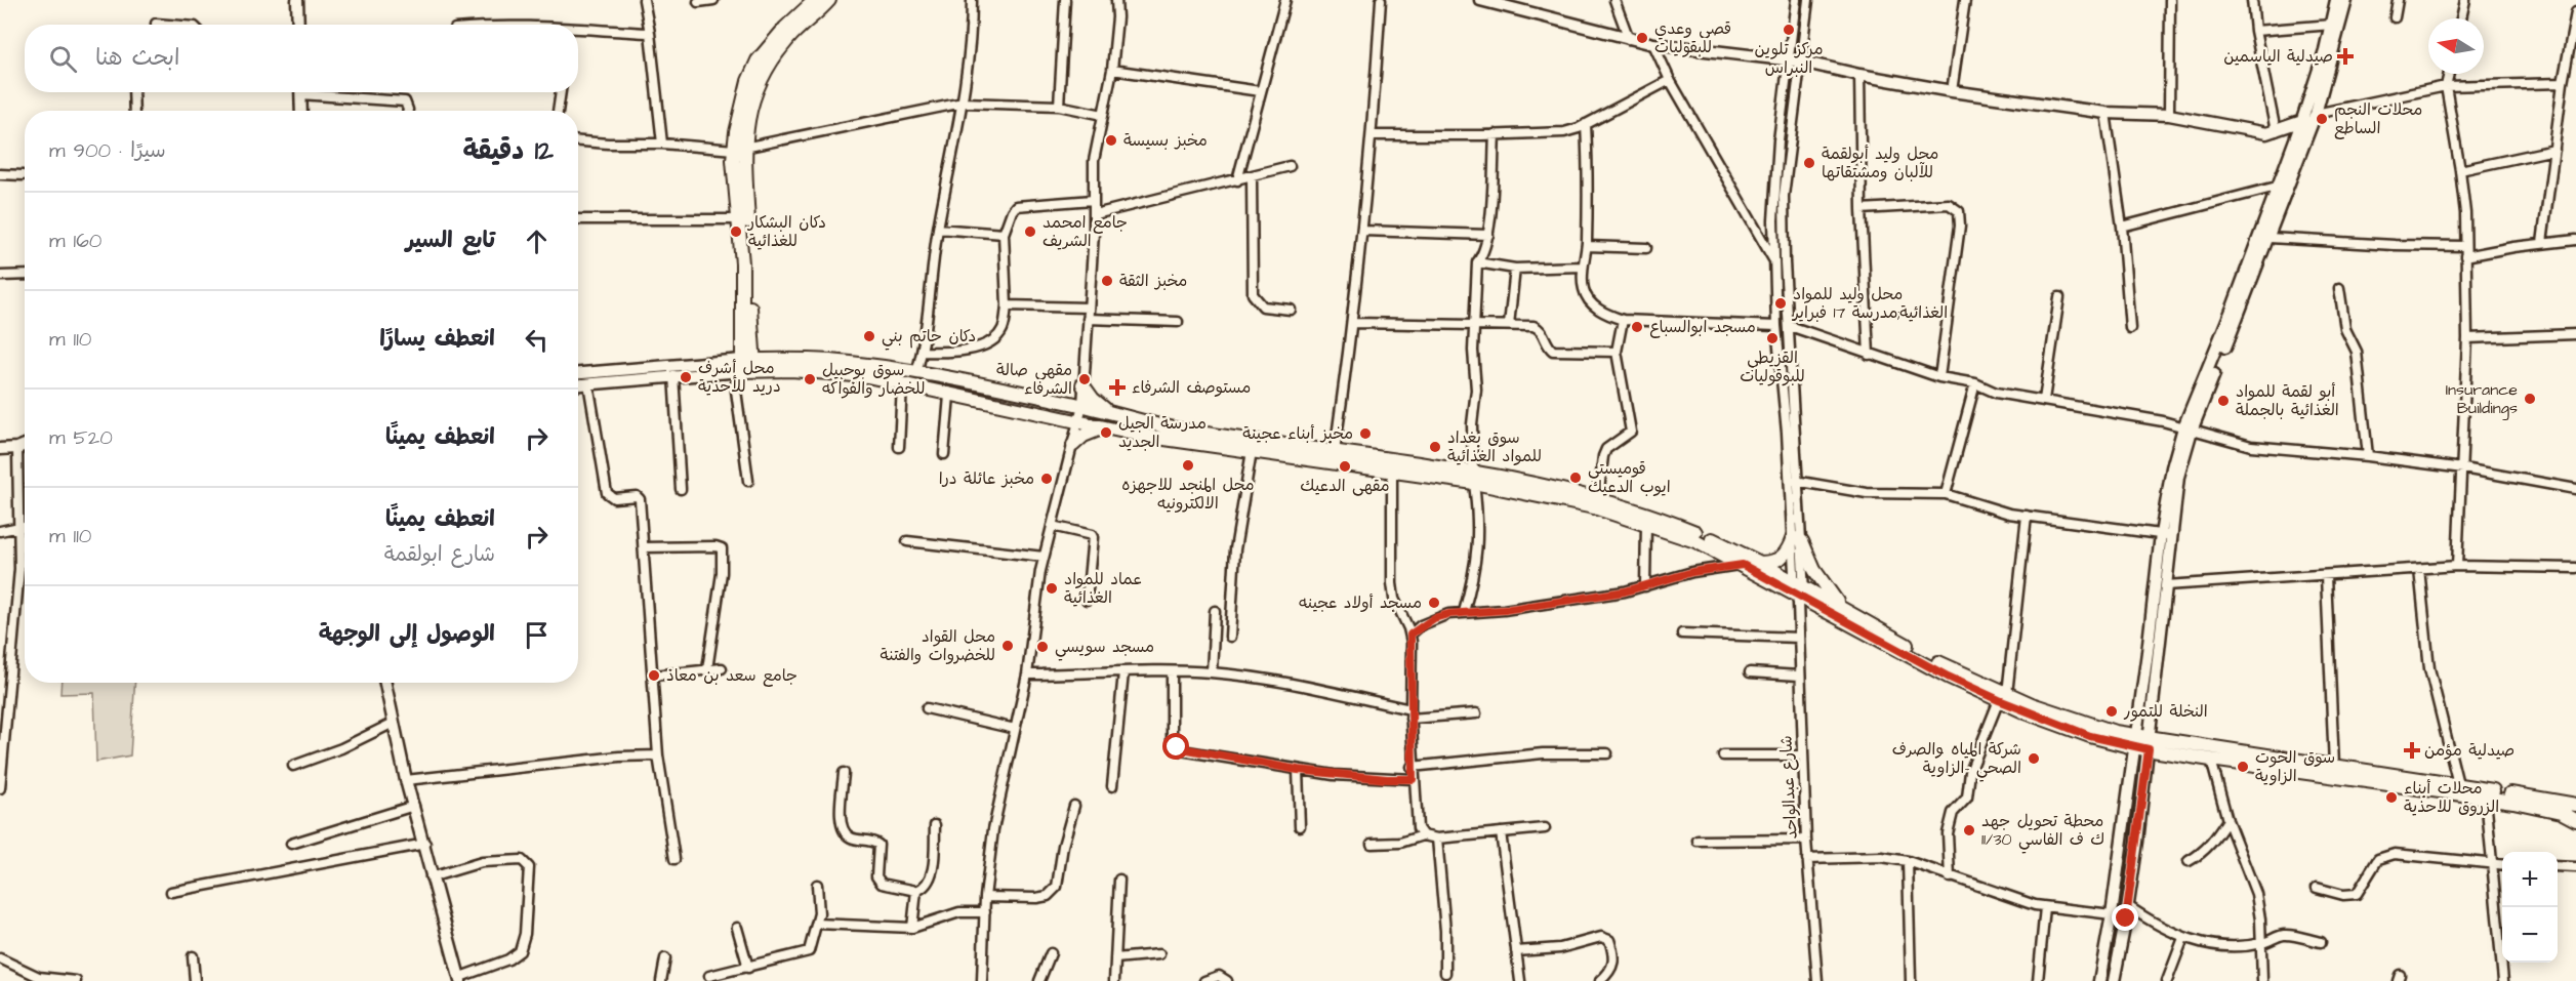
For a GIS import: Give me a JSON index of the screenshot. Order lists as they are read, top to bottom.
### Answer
{
  "streets": {
    "street": ["شارع عبدالواحد"]
  },
  "places": {
    "other": [
      "مركز تلوين النبراس",
      "قصي وعدي للبقوليات",
      "محلات النجم الساطع",
      "مخبز بسيسة",
      "محل وليد أبولقمة للآلبان ومشتقاتها",
      "دكان البشكار للغذائية",
      "جامع امحمد الشريف",
      "مخبز الثقة",
      "محل وليد للمواد الغذائية;مدرسة 17 فبراير",
      "مسجد ابوالسباع",
      "دكان حاتم بني",
      "القزيطي للبوقوليات",
      "محل أشرف دريد للأحذية",
      "سوق بوحبيل للخضار والفواكه",
      "مقهى صالة الشرفاء",
      "Insurance Buildings",
      "أبو لقمة للمواد الغذائية بالجملة",
      "مدرسة الجيل الجديد",
      "مخبز أبناء عجينة",
      "سوق بغداد للمواد الغذائية",
      "محل المنجد للاجهزه الالكترونيه",
      "مقهى الدعيك",
      "قوميستي ايوب الدعيك",
      "مخبز عائلة درا",
      "عماد للمواد الغذائية",
      "مسجد أولاد عجينه",
      "محل القواد للخضروات والفتنة",
      "مسجد سويسي",
      "جامع سعد بن معاذ",
      "النخلة للتمور",
      "شركة المياه والصرف الصحي -الزاوية",
      "سوق الحوت الزاوية",
      "محلات أبناء الزروق للاحذية",
      "محطة تحويل جهد 11/30 ك ف الفاسي"
    ],
    "health": ["صيدلية الياسمين", "مستوصف الشرفاء", "صيدلية مؤمن"]
  },
  "north": "left",
  "page": {
    "search": "ابحث هنا",
    "heading": ["12 دقيقة", "سيرًا · 900 m"],
    "list": [
      ["تابع السير", "160 m"],
      ["انعطف يسارًا", "110 m"],
      ["انعطف يمينًا", "520 m"],
      ["انعطف يمينًا", "شارع ابولقمة", "110 m"],
      "الوصول إلى الوجهة"
    ],
    "map_buttons": ["+", "−"]
  }
}
